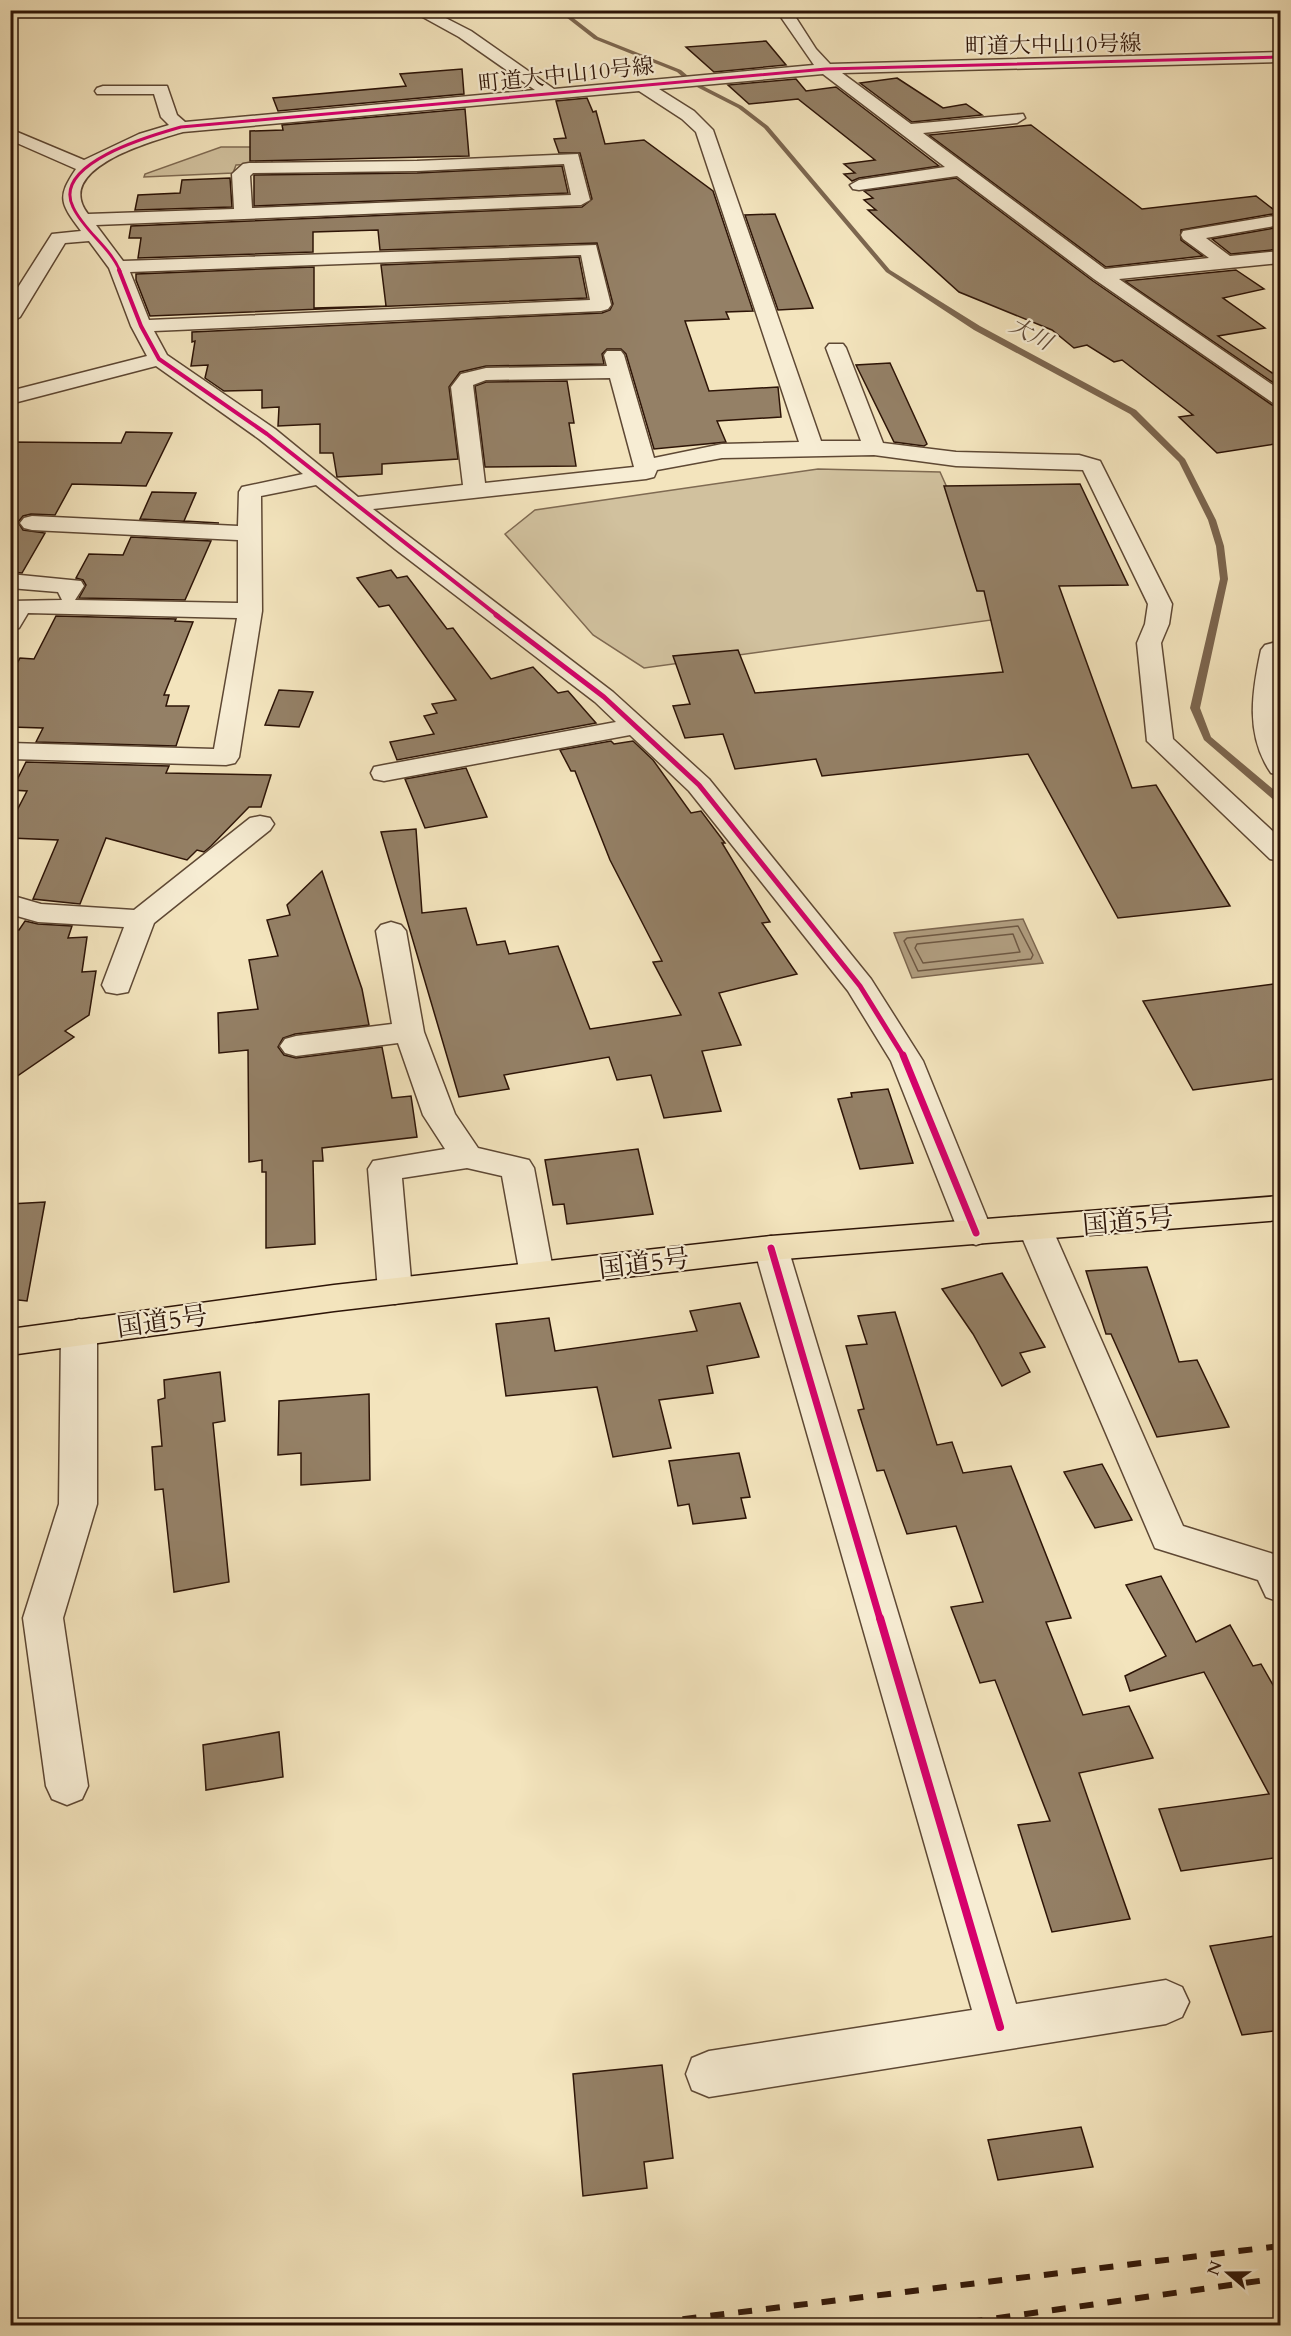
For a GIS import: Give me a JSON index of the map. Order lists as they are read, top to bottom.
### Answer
{
  "streets": {
    "main road": ["国道5号"],
    "street": ["町道大中山10号線"]
  },
  "water": ["大川"],
  "north": "left"
}
